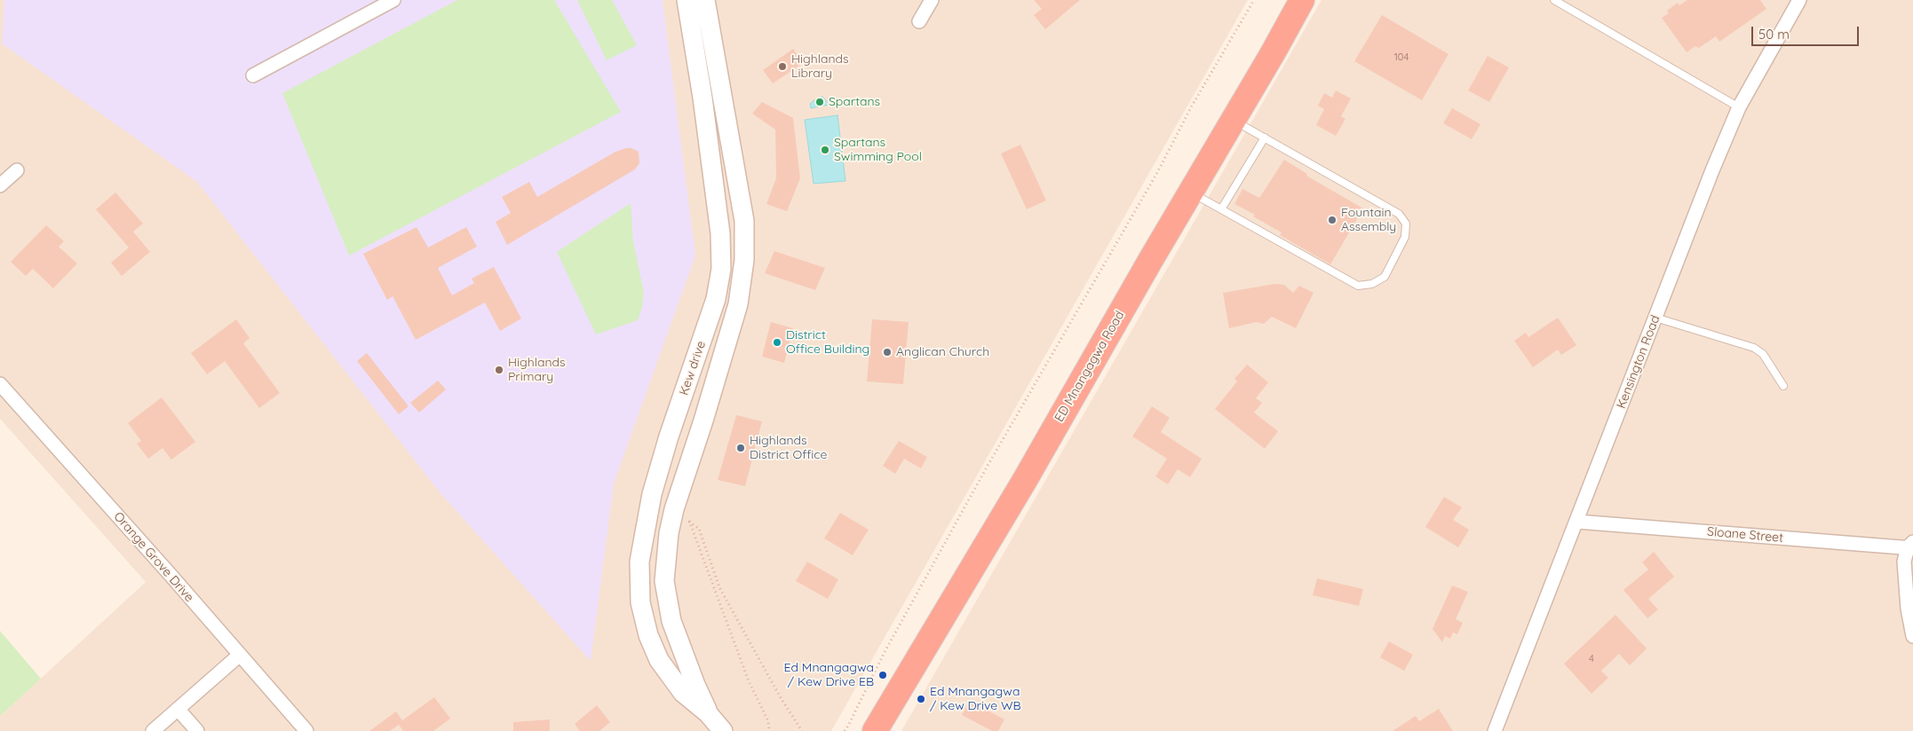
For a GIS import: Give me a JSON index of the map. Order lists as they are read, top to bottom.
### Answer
{
  "streets": {
    "highway": ["ED Mnangagwa Road"],
    "street": [
      "Kensington Road",
      "Kew drive",
      "Sloane Street",
      "Orange Grove Drive"
    ]
  },
  "crossings": [
    ["Kensington Road", "Sloane Street"]
  ],
  "places": [
    "Highlands Library",
    "Spartans",
    "Spartans Swimming Pool",
    "Fountain Assembly",
    "District Office Building",
    "Anglican Church",
    "Highlands Primary",
    "Highlands District Office",
    "Ed Mnangagwa / Kew Drive EB",
    "Ed Mnangagwa / Kew Drive WB"
  ],
  "house_numbers": ["104", "4"],
  "scale_bar": "50 m"
}
